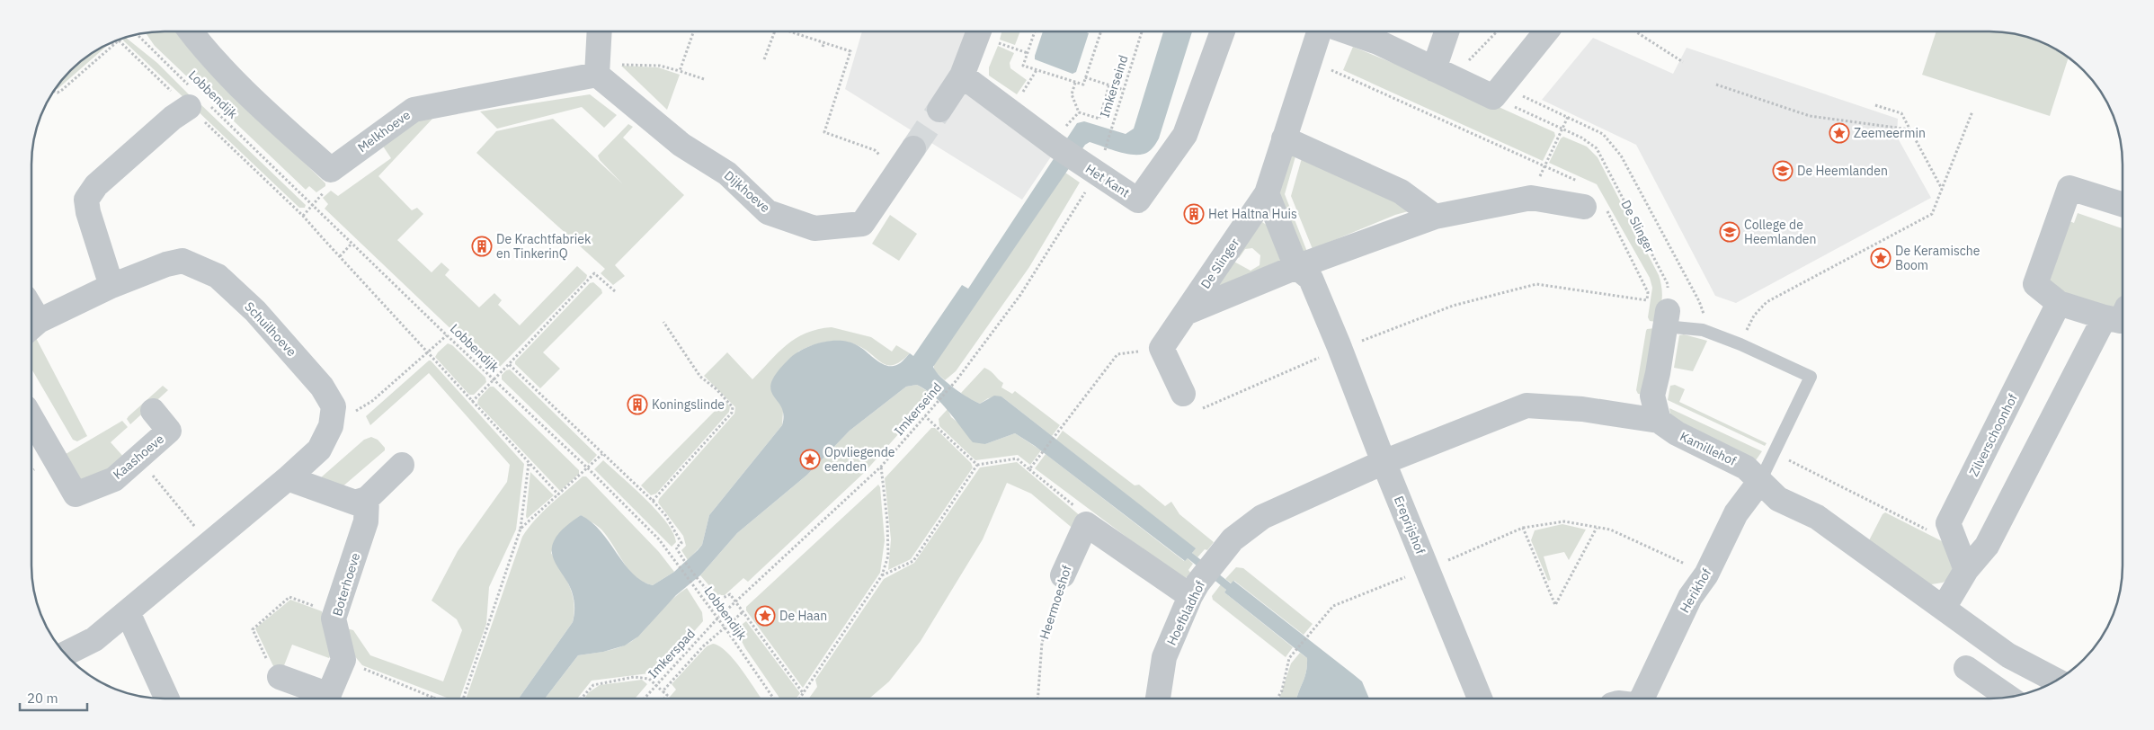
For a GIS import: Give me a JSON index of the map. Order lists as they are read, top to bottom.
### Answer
{
  "streets": {
    "street": [
      "Melkhoeve",
      "Het Kant",
      "Dijkhoeve",
      "De Slinger",
      "Schuilhoeve",
      "Zilverschoonhof",
      "Kamillehof",
      "Kaashoeve",
      "Ereprijshof",
      "Boterhoeve",
      "Herikhof",
      "Heermoeshof",
      "Hoefbladhof"
    ],
    "path": ["Imkerseind", "Lobbendijk", "Imkerspad"]
  },
  "crossings": [
    ["Imkerseind", "Lobbendijk"],
    ["Imkerseind", "Imkerspad"],
    ["Lobbendijk", "Imkerspad"],
    ["Melkhoeve", "Dijkhoeve"],
    ["Kamillehof", "Ereprijshof"],
    ["Kamillehof", "Herikhof"],
    ["Kamillehof", "Hoefbladhof"],
    ["Ereprijshof", "Hoefbladhof"]
  ],
  "places": {
    "place": [
      "Zeemeermin",
      "De Keramische Boom",
      "Opvliegende eenden",
      "De Haan"
    ],
    "school or university": ["De Heemlanden", "College de Heemlanden"],
    "building": ["Het Haltna Huis", "De Krachtfabriek en TinkerinQ", "Koningslinde"]
  },
  "scale_bar": "20 m"
}
